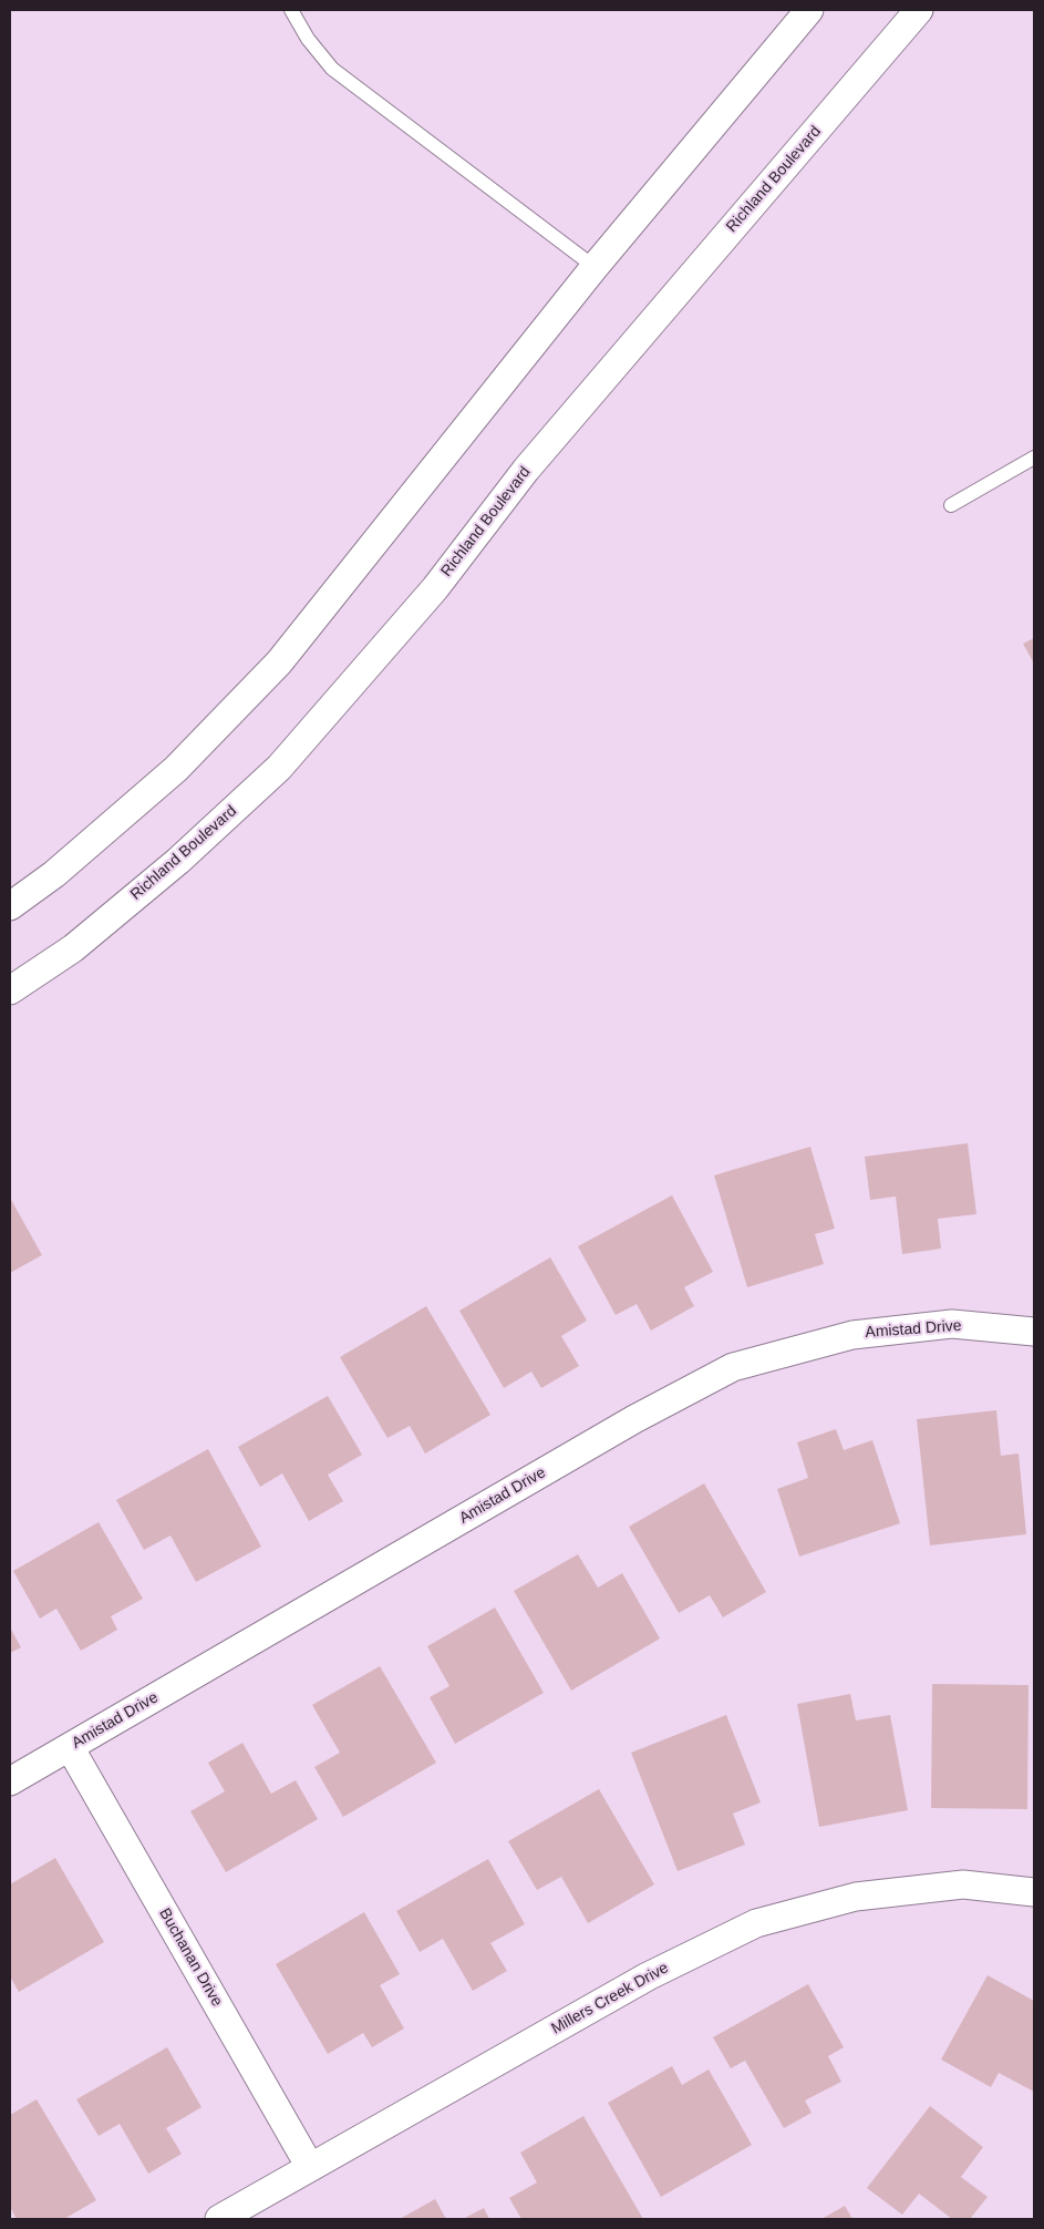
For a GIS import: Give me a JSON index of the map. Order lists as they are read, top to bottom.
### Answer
{
  "streets": {
    "street": [
      "Richland Boulevard",
      "Amistad Drive",
      "Buchanan Drive",
      "Millers Creek Drive"
    ]
  },
  "crossings": [
    ["Amistad Drive", "Buchanan Drive"],
    ["Buchanan Drive", "Millers Creek Drive"]
  ]
}
